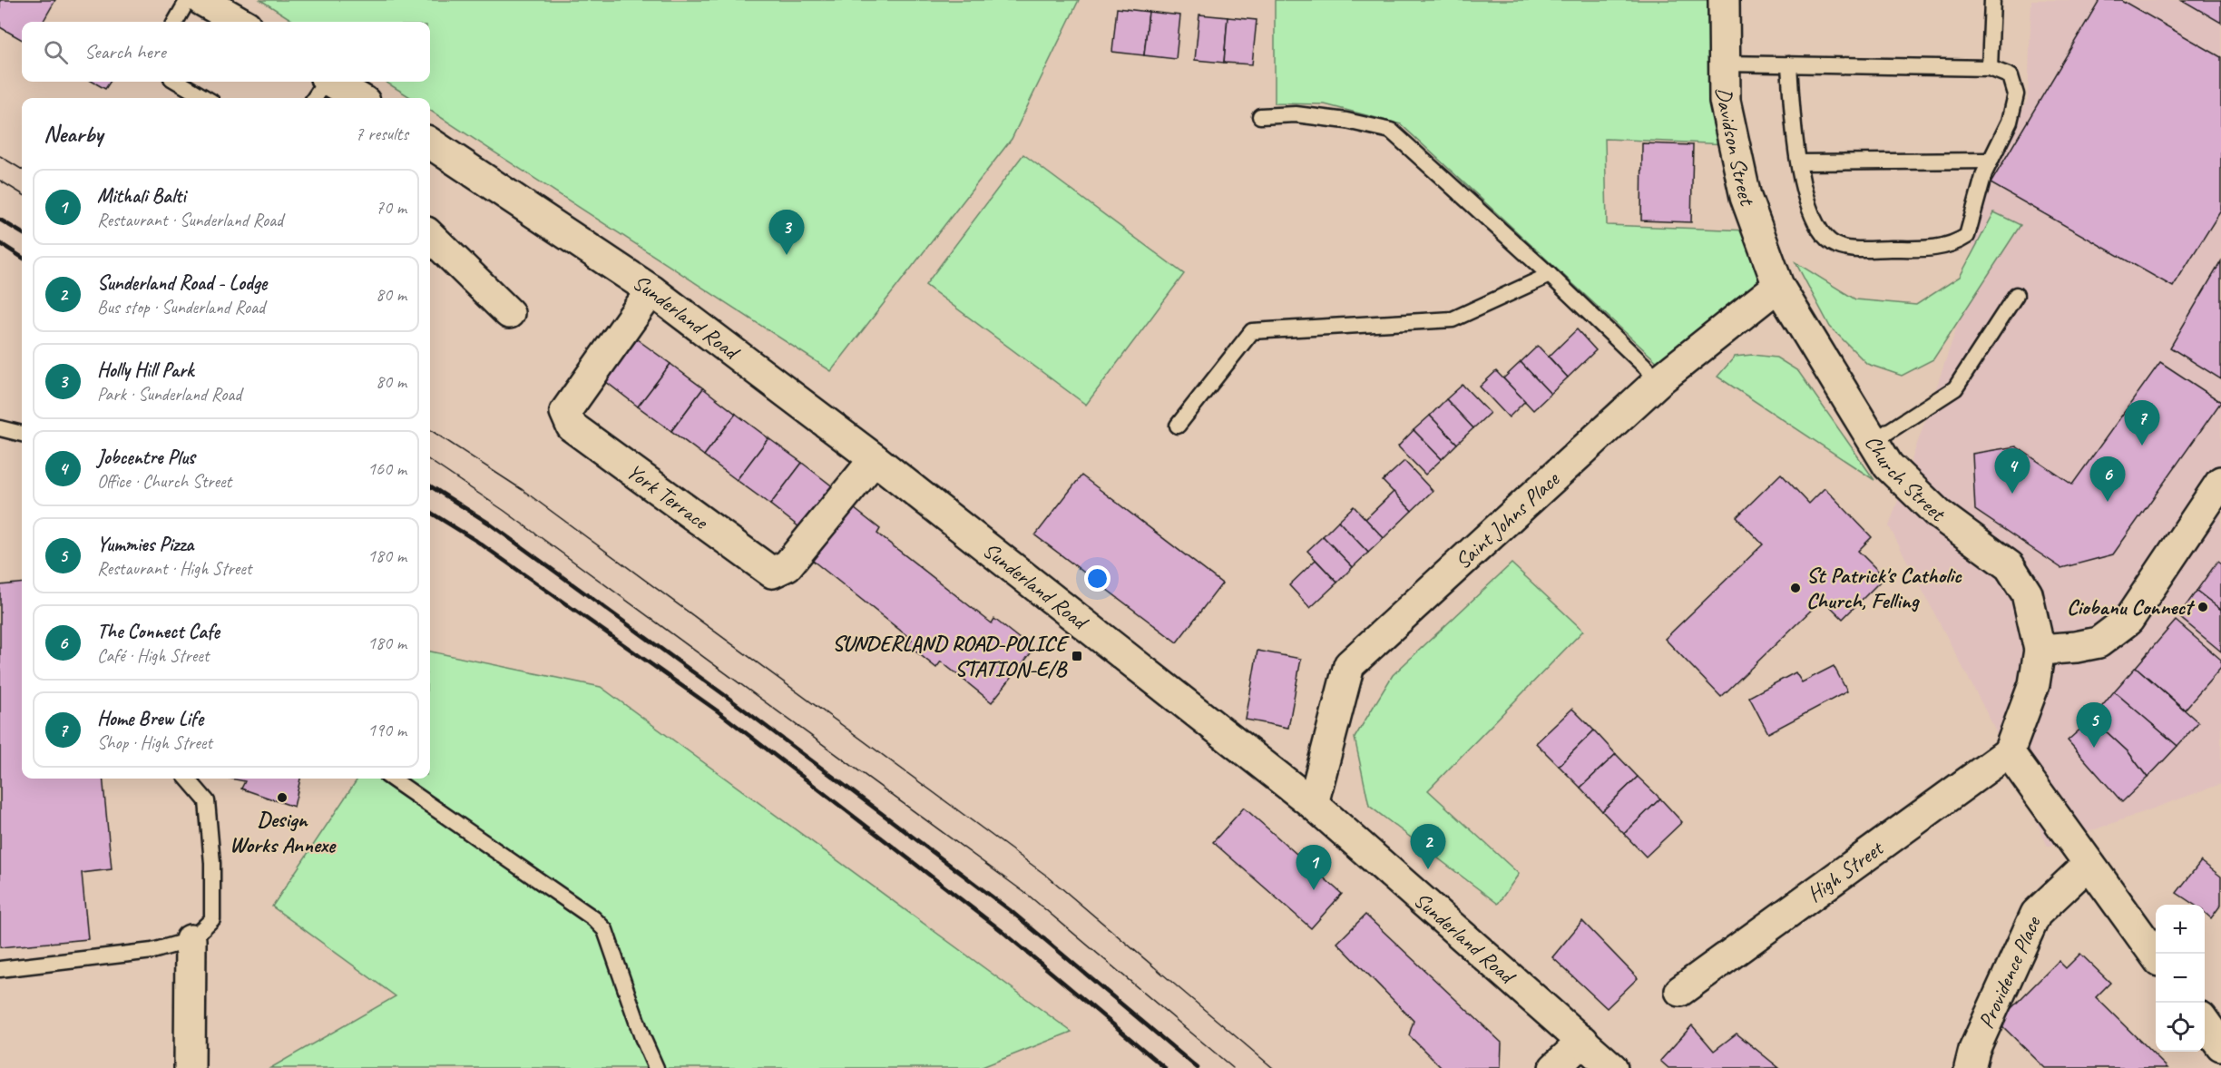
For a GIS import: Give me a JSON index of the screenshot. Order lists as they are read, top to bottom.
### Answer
{
  "streets": {
    "street": [
      "Davidson Street",
      "Sunderland Road",
      "Church Street",
      "York Terrace",
      "Saint Johns Place",
      "High Street",
      "Providence Place"
    ]
  },
  "crossings": [
    ["Davidson Street", "Church Street"],
    ["Davidson Street", "Saint Johns Place"],
    ["Sunderland Road", "York Terrace"],
    ["Sunderland Road", "Saint Johns Place"],
    ["Church Street", "Saint Johns Place"]
  ],
  "places": {
    "other": ["St Patrick's Catholic Church, Felling", "Ciobanu Connect", "Design Works Annexe"],
    "transit": ["SUNDERLAND ROAD-POLICE STATION-E/B"]
  },
  "page": {
    "search": "Search here",
    "heading": ["Nearby", "7 results"],
    "list": [
      {
        "mark": "1",
        "name": "Mithali Balti",
        "note": "Restaurant · Sunderland Road",
        "value": "70 m"
      },
      {
        "mark": "2",
        "name": "Sunderland Road - Lodge",
        "note": "Bus stop · Sunderland Road",
        "value": "80 m"
      },
      {
        "mark": "3",
        "name": "Holly Hill Park",
        "note": "Park · Sunderland Road",
        "value": "80 m"
      },
      {
        "mark": "4",
        "name": "Jobcentre Plus",
        "note": "Office · Church Street",
        "value": "160 m"
      },
      {
        "mark": "5",
        "name": "Yummies Pizza",
        "note": "Restaurant · High Street",
        "value": "180 m"
      },
      {
        "mark": "6",
        "name": "The Connect Cafe",
        "note": "Café · High Street",
        "value": "180 m"
      },
      {
        "mark": "7",
        "name": "Home Brew Life",
        "note": "Shop · High Street",
        "value": "190 m"
      }
    ],
    "pins": [
      "3",
      "7",
      "4",
      "6",
      "5",
      "2",
      "1"
    ],
    "map_buttons": ["+", "−"]
  }
}
